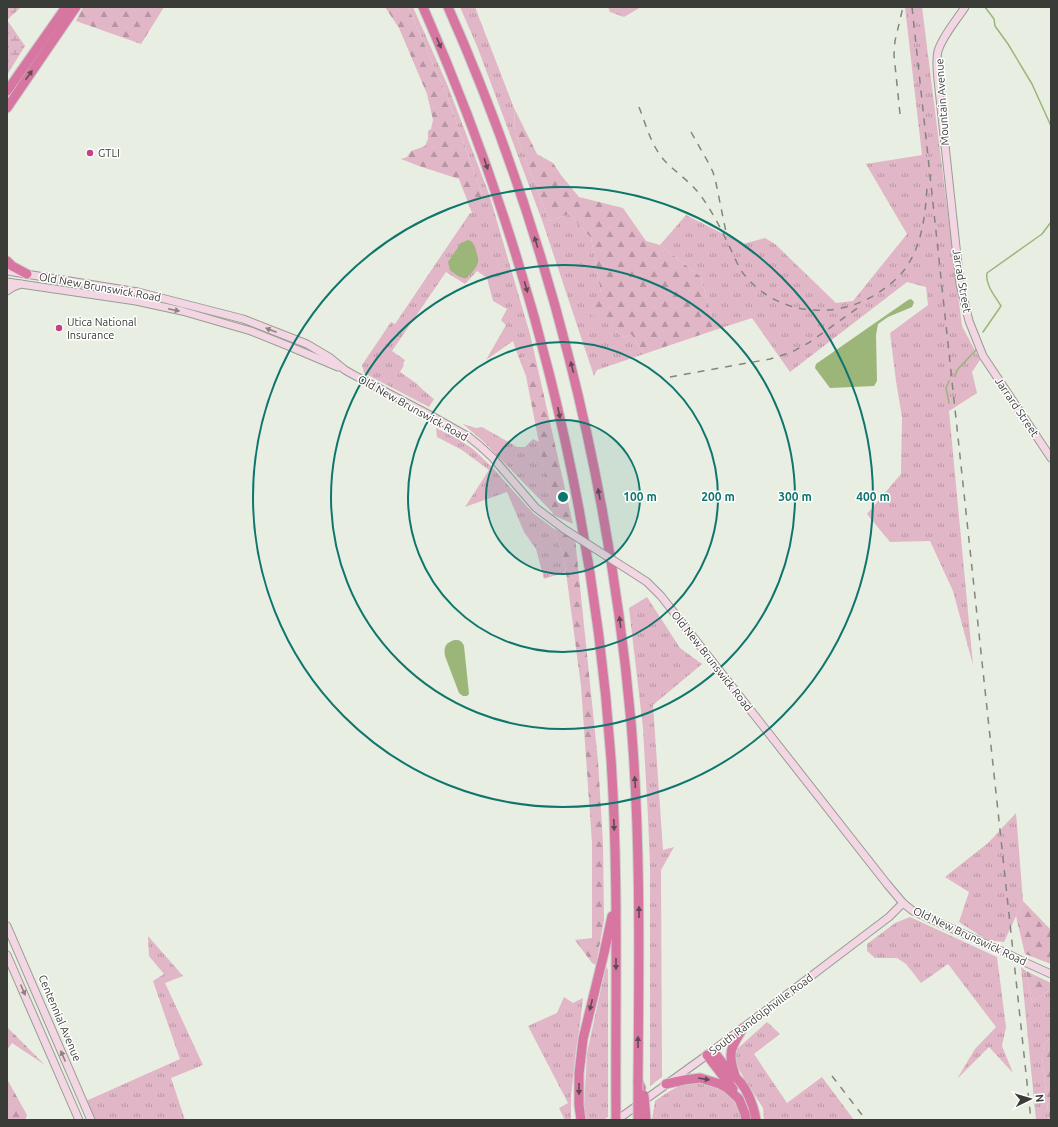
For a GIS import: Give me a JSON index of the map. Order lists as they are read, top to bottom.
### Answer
{
  "streets": {
    "main road": [
      "Mountain Avenue",
      "Jarrad Street",
      "Old New Brunswick Road",
      "Jarrard Street",
      "South Randolphville Road",
      "Centennial Avenue"
    ]
  },
  "crossings": [
    ["Mountain Avenue", "Jarrad Street"],
    ["Jarrad Street", "Jarrard Street"],
    ["Old New Brunswick Road", "South Randolphville Road"]
  ],
  "places": ["GTLI", "Utica National Insurance"],
  "north": "right",
  "rings": [
    "100 m",
    "200 m",
    "300 m",
    "400 m"
  ]
}
